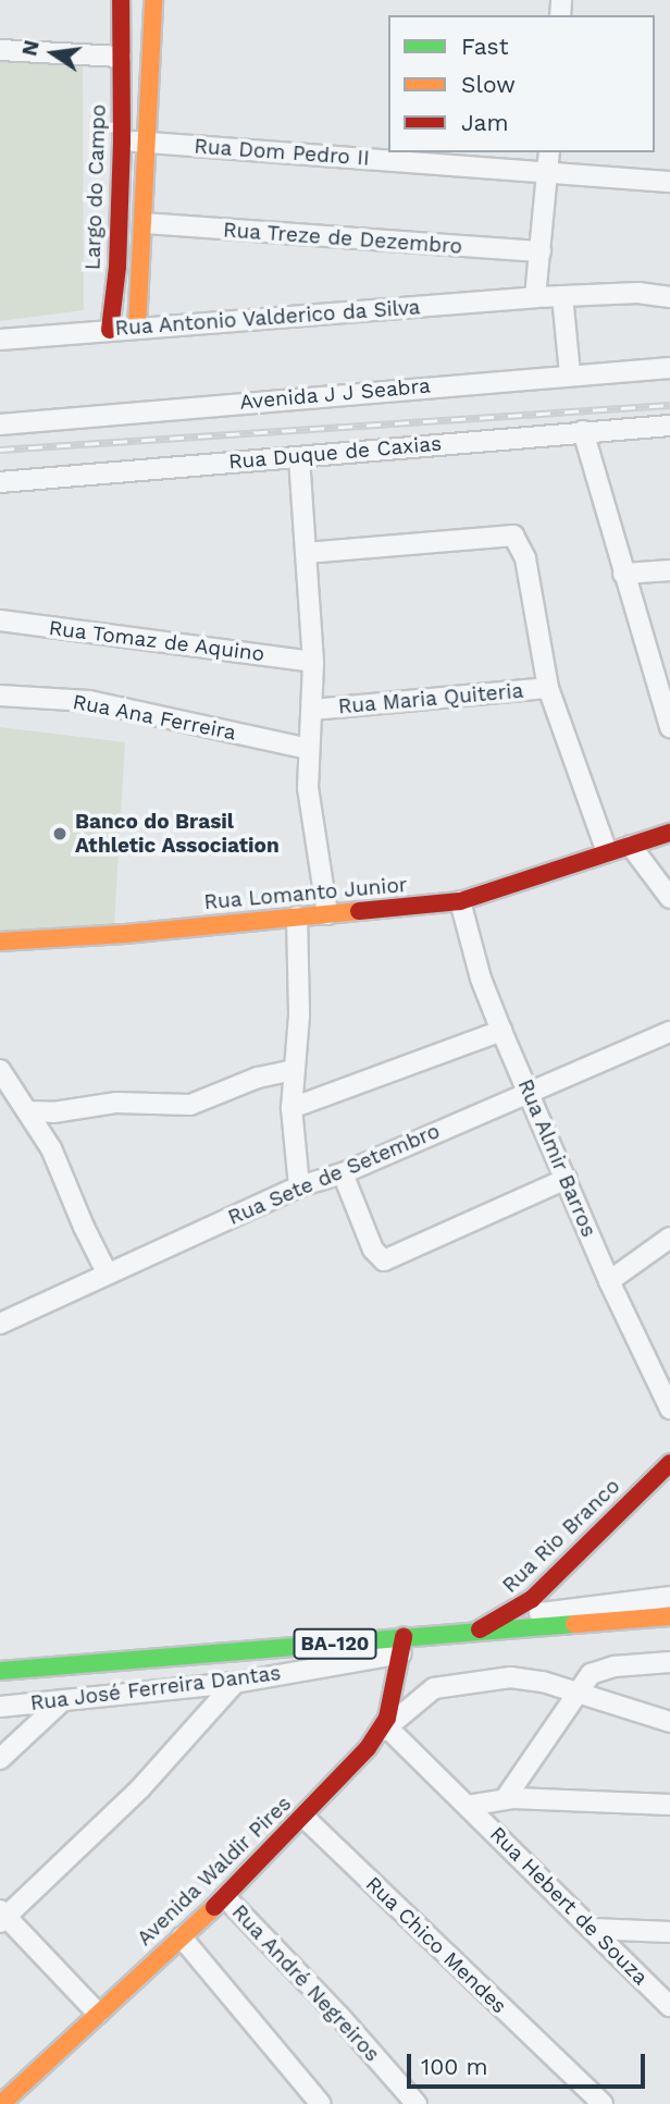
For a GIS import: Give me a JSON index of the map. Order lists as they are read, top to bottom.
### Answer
{
  "streets": {
    "street": [
      "Rua Dom Pedro II",
      "Largo do Campo",
      "Rua Treze de Dezembro",
      "Rua Antonio Valderico da Silva",
      "Avenida J J Seabra",
      "Rua Duque de Caxias",
      "Rua Tomaz de Aquino",
      "Rua Maria Quiteria",
      "Rua Ana Ferreira",
      "Rua Lomanto Junior",
      "Rua Almir Barros",
      "Rua Sete de Setembro",
      "Rua Rio Branco",
      "BA-120",
      "Rua José Ferreira Dantas",
      "Avenida Waldir Pires",
      "Rua Hebert de Souza",
      "Rua Chico Mendes",
      "Rua André Negreiros"
    ]
  },
  "crossings": [
    ["Rua Dom Pedro II", "Largo do Campo"],
    ["Largo do Campo", "Rua Antonio Valderico da Silva"],
    ["Rua Lomanto Junior", "Rua Almir Barros"],
    ["Rua Almir Barros", "Rua Sete de Setembro"],
    ["Rua Rio Branco", "BA-120"],
    ["BA-120", "Rua José Ferreira Dantas"],
    ["BA-120", "Avenida Waldir Pires"],
    ["Rua José Ferreira Dantas", "Avenida Waldir Pires"],
    ["Avenida Waldir Pires", "Rua Hebert de Souza"],
    ["Avenida Waldir Pires", "Rua Chico Mendes"],
    ["Avenida Waldir Pires", "Rua André Negreiros"]
  ],
  "places": ["Banco do Brasil Athletic Association"],
  "legend": ["Fast", "Slow", "Jam"],
  "scale_bar": "100 m",
  "north": "left"
}
